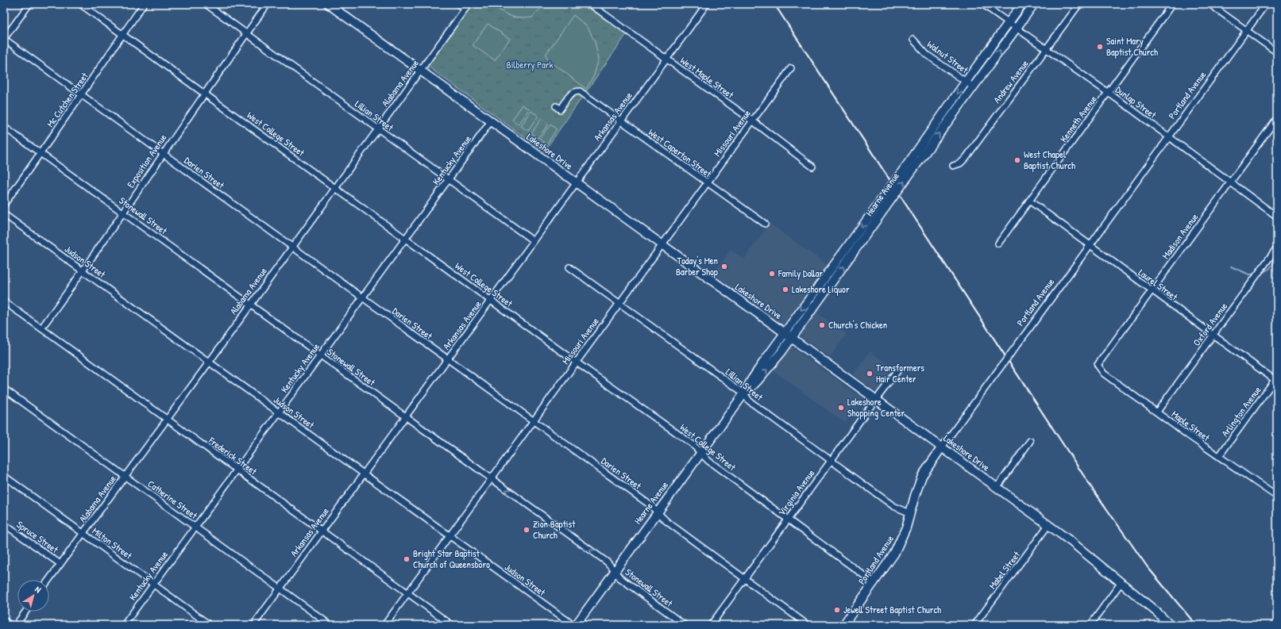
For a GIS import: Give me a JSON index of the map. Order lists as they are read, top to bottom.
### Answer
{
  "streets": {
    "main road": ["Portland Avenue", "Lakeshore Drive", "Hearne Avenue"],
    "street": [
      "Walnut Street",
      "West Maple Street",
      "Andrew Avenue",
      "Alabama Avenue",
      "Mc Cutchen Street",
      "Dunlap Street",
      "Lillian Street",
      "Arkansas Avenue",
      "Kenneth Avenue",
      "Missouri Avenue",
      "West College Street",
      "West Caperton Street",
      "Kentucky Avenue",
      "Exposition Avenue",
      "Darien Street",
      "Stonewall Street",
      "Madison Avenue",
      "Judson Street",
      "Laurel Street",
      "Oxford Avenue",
      "Arlington Avenue",
      "Maple Street",
      "Frederick Street",
      "Virginia Avenue",
      "Catherine Street",
      "Spruce Street",
      "Milton Street",
      "Mabel Street"
    ]
  },
  "crossings": [
    ["Walnut Street", "Hearne Avenue"],
    ["West Maple Street", "Arkansas Avenue"],
    ["West Maple Street", "Missouri Avenue"],
    ["Andrew Avenue", "Dunlap Street"],
    ["Alabama Avenue", "Lillian Street"],
    ["Alabama Avenue", "West College Street"],
    ["Alabama Avenue", "Lakeshore Drive"],
    ["Alabama Avenue", "Darien Street"],
    ["Alabama Avenue", "Stonewall Street"],
    ["Alabama Avenue", "Judson Street"],
    ["Alabama Avenue", "Frederick Street"],
    ["Alabama Avenue", "Catherine Street"],
    ["Alabama Avenue", "Spruce Street"],
    ["Alabama Avenue", "Milton Street"],
    ["Portland Avenue", "Dunlap Street"],
    ["Portland Avenue", "Lillian Street"],
    ["Portland Avenue", "West College Street"],
    ["Portland Avenue", "Lakeshore Drive"],
    ["Portland Avenue", "Laurel Street"],
    ["Mc Cutchen Street", "West College Street"],
    ["Mc Cutchen Street", "Darien Street"],
    ["Mc Cutchen Street", "Stonewall Street"],
    ["Dunlap Street", "Kenneth Avenue"],
    ["Dunlap Street", "Hearne Avenue"],
    ["Dunlap Street", "Madison Avenue"],
    ["Lillian Street", "Arkansas Avenue"],
    ["Lillian Street", "Missouri Avenue"],
    ["Lillian Street", "Kentucky Avenue"],
    ["Lillian Street", "Exposition Avenue"],
    ["Lillian Street", "Hearne Avenue"],
    ["Lillian Street", "Virginia Avenue"],
    ["Arkansas Avenue", "West College Street"],
    ["Arkansas Avenue", "Lakeshore Drive"],
    ["Arkansas Avenue", "West Caperton Street"],
    ["Arkansas Avenue", "Darien Street"],
    ["Arkansas Avenue", "Stonewall Street"],
    ["Arkansas Avenue", "Judson Street"],
    ["Arkansas Avenue", "Frederick Street"],
    ["Arkansas Avenue", "Catherine Street"],
    ["Kenneth Avenue", "Laurel Street"],
    ["Missouri Avenue", "West College Street"],
    ["Missouri Avenue", "Lakeshore Drive"],
    ["Missouri Avenue", "West Caperton Street"],
    ["Missouri Avenue", "Darien Street"],
    ["Missouri Avenue", "Stonewall Street"],
    ["Missouri Avenue", "Judson Street"],
    ["Missouri Avenue", "Frederick Street"],
    ["West College Street", "Kentucky Avenue"],
    ["West College Street", "Exposition Avenue"],
    ["West College Street", "Hearne Avenue"],
    ["West College Street", "Virginia Avenue"],
    ["Lakeshore Drive", "Kentucky Avenue"],
    ["Lakeshore Drive", "Hearne Avenue"],
    ["Lakeshore Drive", "Virginia Avenue"],
    ["Lakeshore Drive", "Mabel Street"],
    ["Kentucky Avenue", "Darien Street"],
    ["Kentucky Avenue", "Stonewall Street"],
    ["Kentucky Avenue", "Judson Street"],
    ["Kentucky Avenue", "Frederick Street"],
    ["Kentucky Avenue", "Catherine Street"],
    ["Kentucky Avenue", "Milton Street"],
    ["Exposition Avenue", "Darien Street"],
    ["Exposition Avenue", "Stonewall Street"],
    ["Exposition Avenue", "Judson Street"],
    ["Exposition Avenue", "Frederick Street"],
    ["Darien Street", "Hearne Avenue"],
    ["Darien Street", "Virginia Avenue"],
    ["Hearne Avenue", "Stonewall Street"],
    ["Madison Avenue", "Laurel Street"],
    ["Madison Avenue", "Maple Street"],
    ["Laurel Street", "Oxford Avenue"],
    ["Laurel Street", "Arlington Avenue"],
    ["Oxford Avenue", "Maple Street"],
    ["Arlington Avenue", "Maple Street"]
  ],
  "parks": ["Bilberry Park"],
  "places": [
    "Saint Mary Baptist Church",
    "West Chapel Baptist Church",
    "Today's Men Barber Shop",
    "Family Dollar",
    "Lakeshore Liquor",
    "Church's Chicken",
    "Transformers Hair Center",
    "Lakeshore Shopping Center",
    "Zion Baptist Church",
    "Bright Star Baptist Church of Queensboro",
    "Jewell Street Baptist Church"
  ],
  "north": "top right"
}
